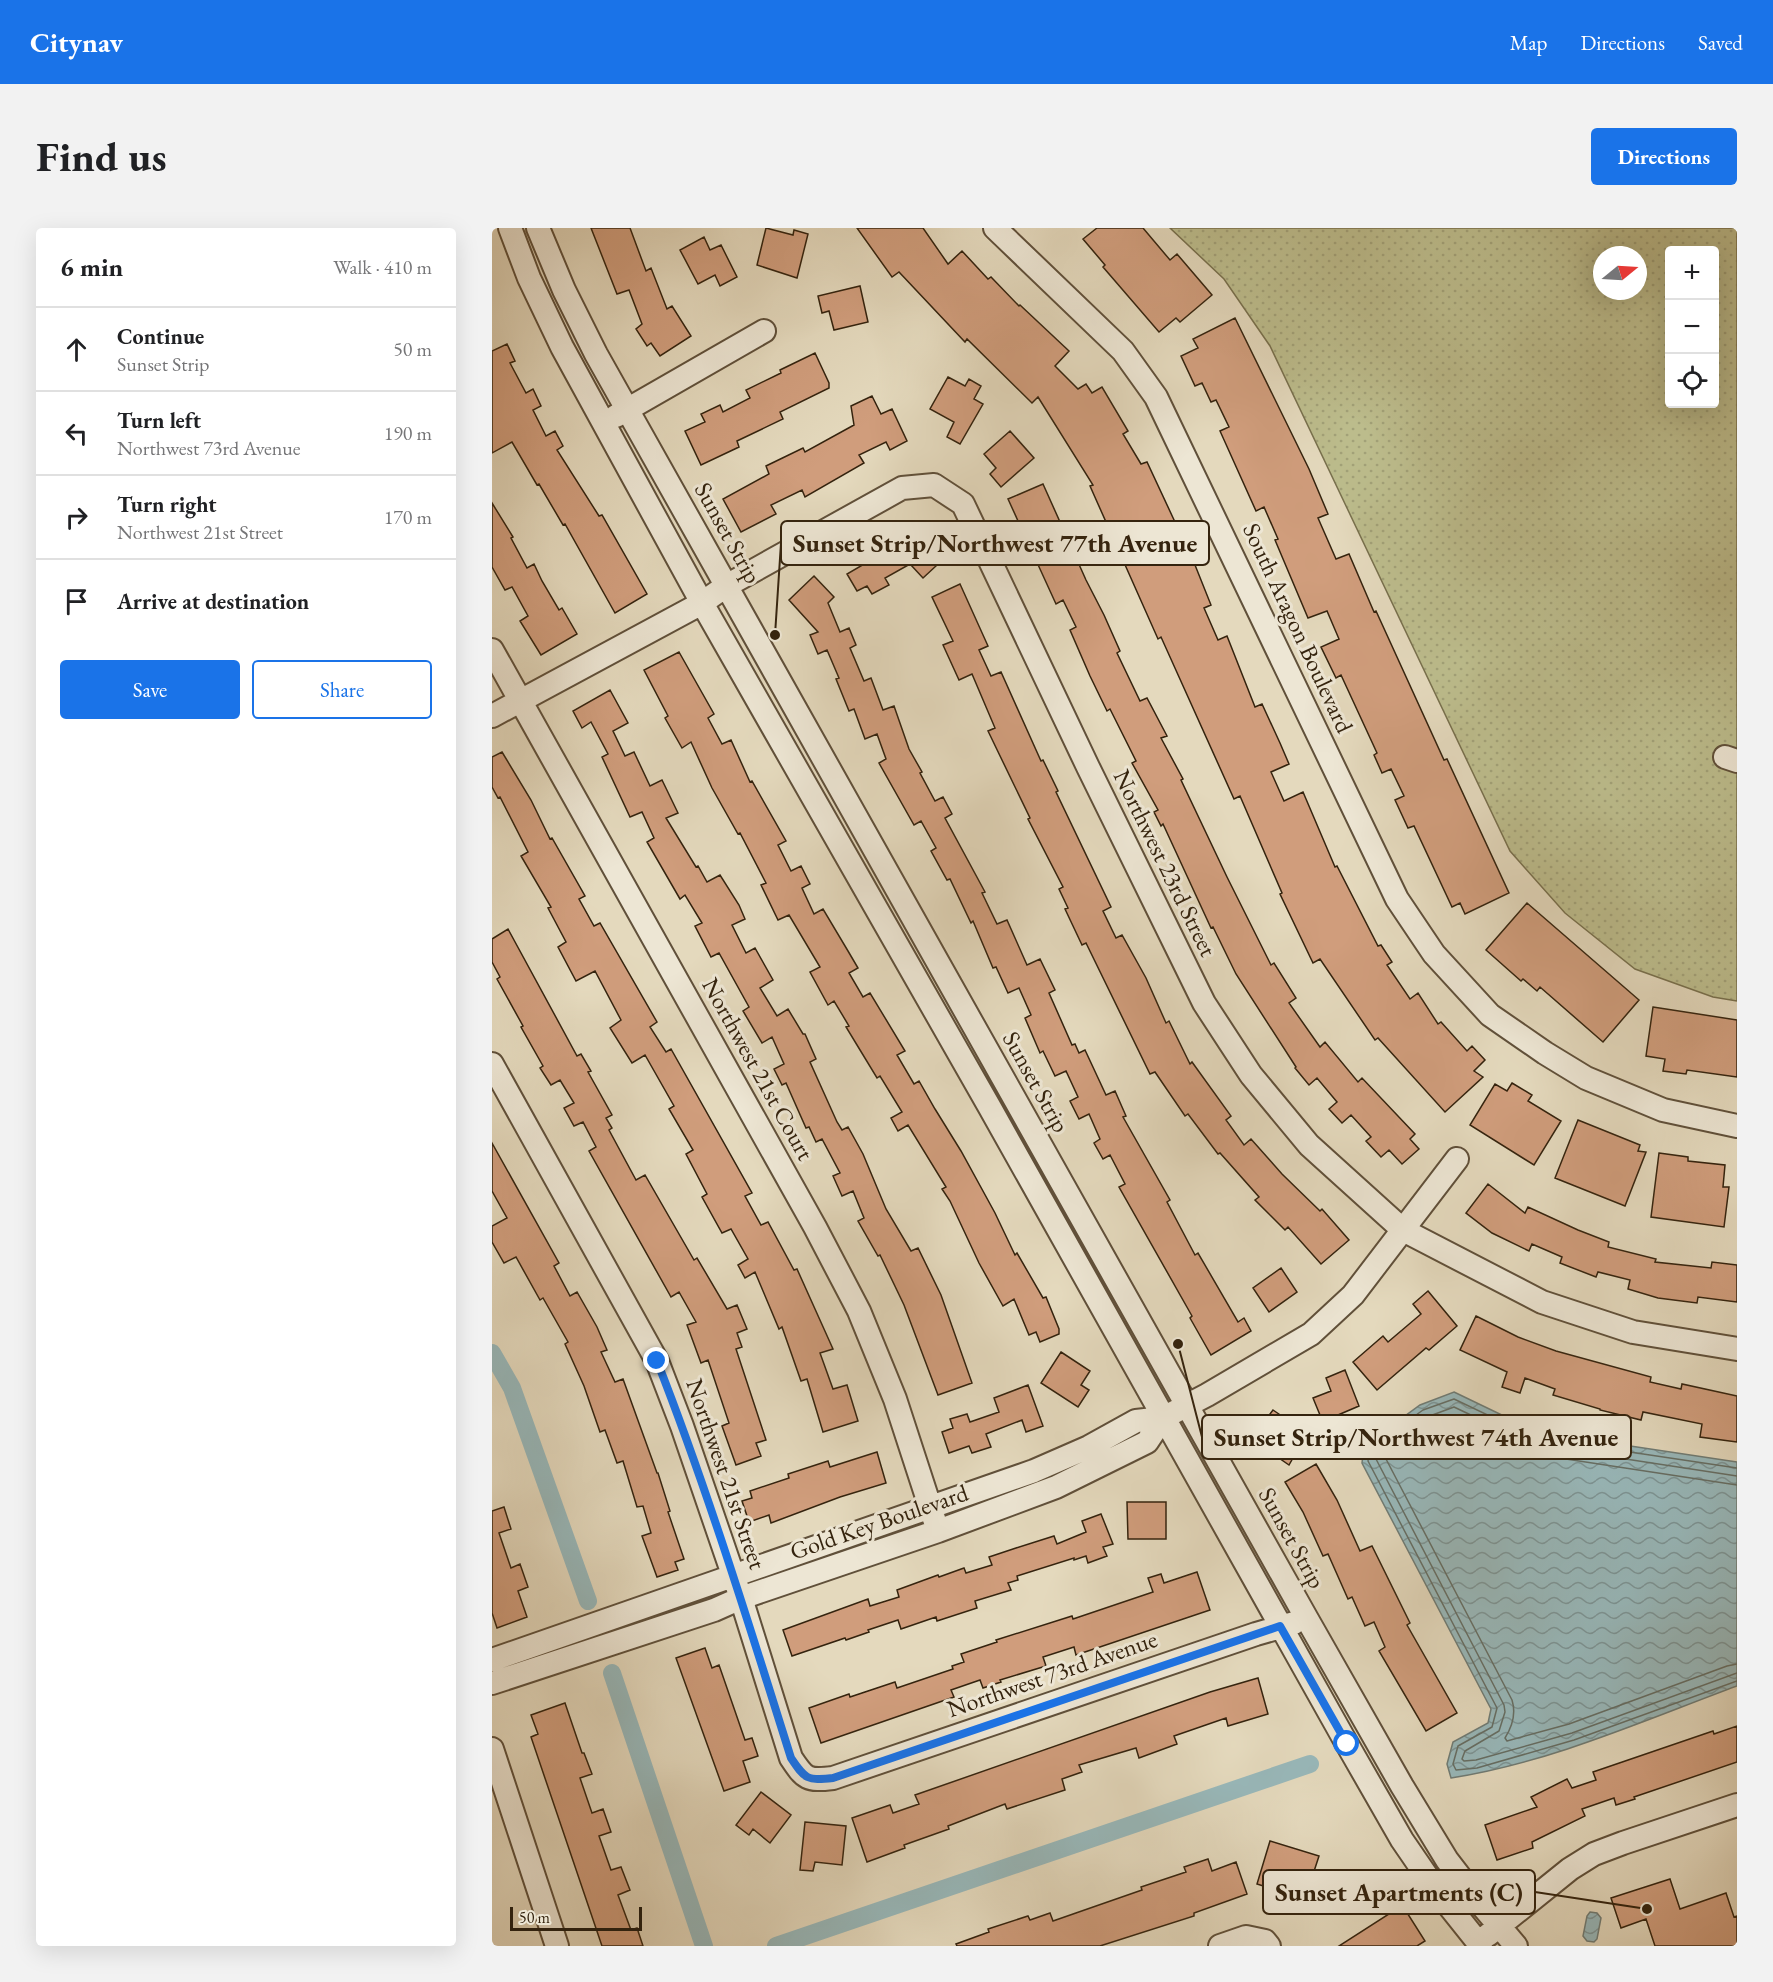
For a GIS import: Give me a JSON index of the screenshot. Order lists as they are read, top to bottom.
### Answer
{
  "streets": {
    "street": [
      "Sunset Strip",
      "South Aragon Boulevard",
      "Northwest 23rd Street",
      "Northwest 21st Court",
      "Northwest 21st Street",
      "Gold Key Boulevard",
      "Northwest 73rd Avenue"
    ]
  },
  "crossings": [
    ["Sunset Strip", "Northwest 23rd Street"],
    ["Sunset Strip", "Gold Key Boulevard"],
    ["Sunset Strip", "Northwest 73rd Avenue"],
    ["Northwest 23rd Street", "Gold Key Boulevard"],
    ["Northwest 21st Court", "Gold Key Boulevard"],
    ["Northwest 21st Street", "Gold Key Boulevard"],
    ["Northwest 21st Street", "Northwest 73rd Avenue"]
  ],
  "places": ["Sunset Strip/Northwest 77th Avenue", "Sunset Strip/Northwest 74th Avenue", "Sunset Apartments (C)"],
  "scale_bar": "50 m",
  "north": "right",
  "page": {
    "header": "Citynav",
    "nav": ["Map", "Directions", "Saved"],
    "buttons": [
      "Directions",
      ["Save", "Share"]
    ],
    "title": "Find us",
    "heading": ["6 min", "Walk · 410 m"],
    "map_buttons": ["+", "−"],
    "list": [
      ["Continue", "Sunset Strip", "50 m"],
      ["Turn left", "Northwest 73rd Avenue", "190 m"],
      ["Turn right", "Northwest 21st Street", "170 m"],
      "Arrive at destination"
    ],
    "scale": "50 m"
  }
}
